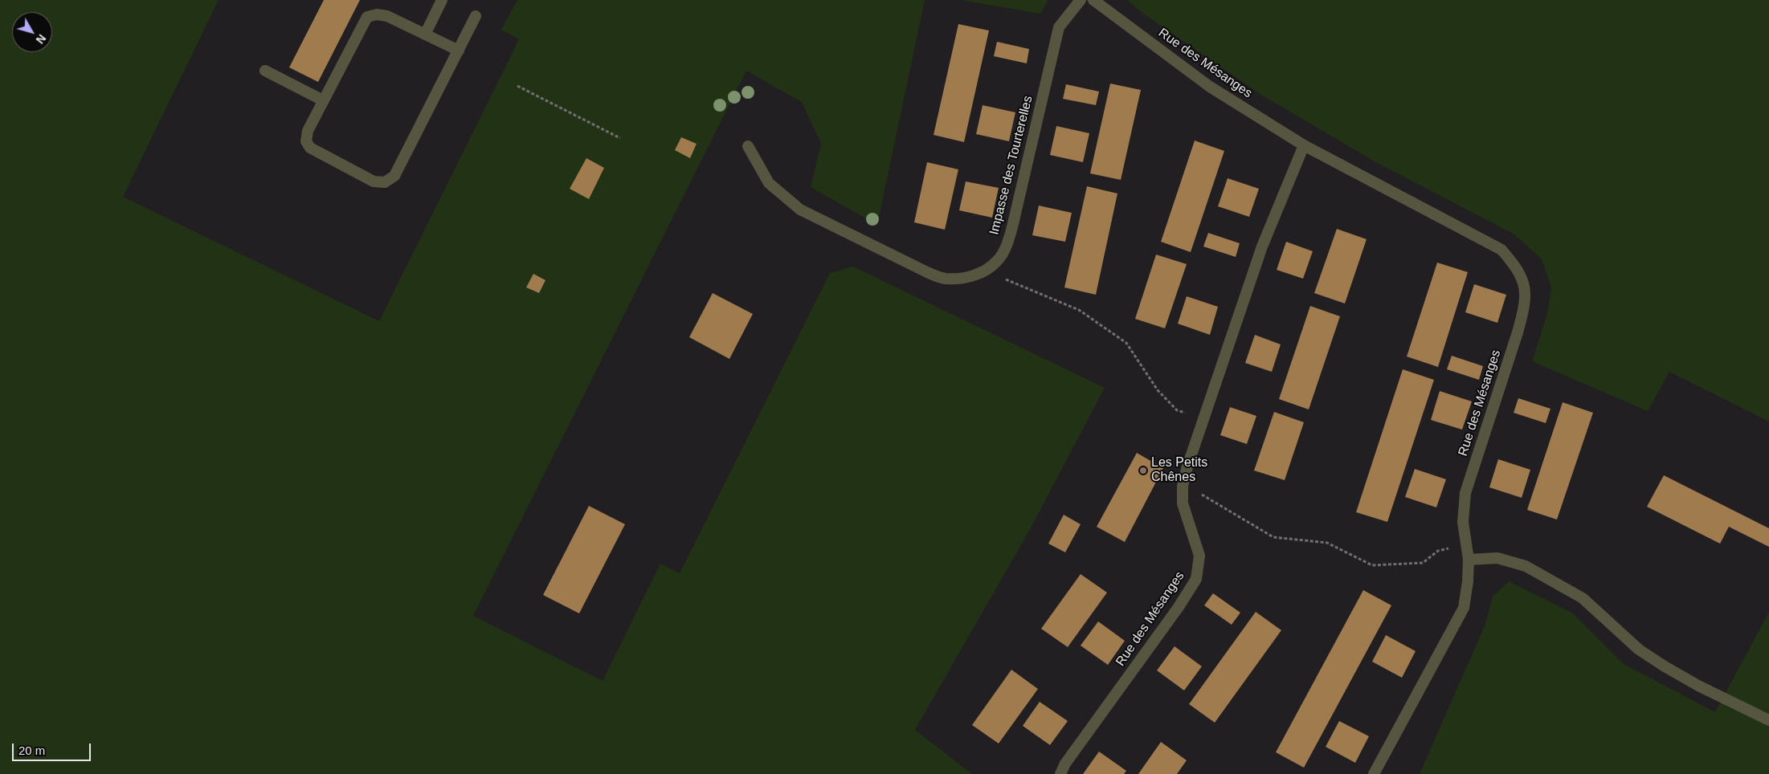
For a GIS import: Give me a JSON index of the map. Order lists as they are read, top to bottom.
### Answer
{
  "streets": {
    "street": ["Rue des Mésanges", "Impasse des Tourterelles"]
  },
  "places": ["Les Petits Chênes"],
  "scale_bar": "20 m",
  "north": "bottom right"
}
